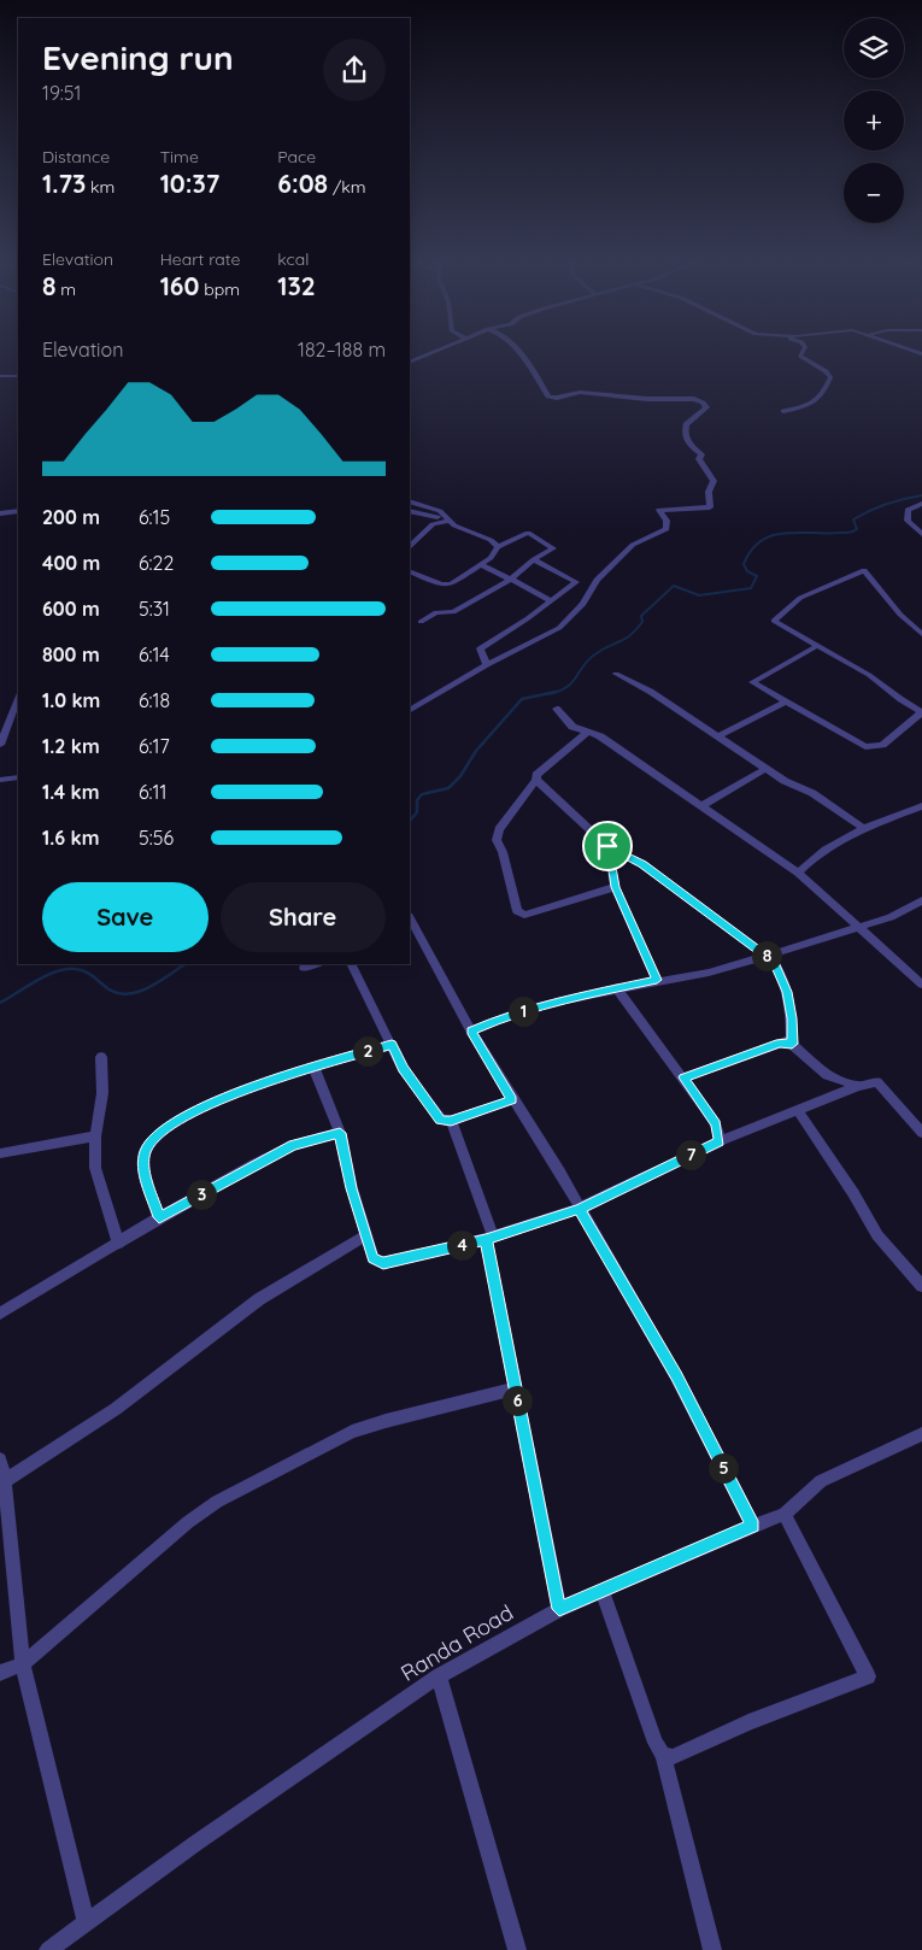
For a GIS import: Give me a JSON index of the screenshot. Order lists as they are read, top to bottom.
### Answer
{
  "streets": {
    "street": ["Randa Road"]
  },
  "page": {
    "map_buttons": ["+", "−"],
    "heading": ["Evening run", "19:51"],
    "stats": [
      ["Distance", "1.73 km"],
      ["Time", "10:37"],
      ["Pace", "6:08 /km"],
      ["Elevation", "8 m"],
      ["Heart rate", "160 bpm"],
      ["kcal", "132"]
    ],
    "chart": ["Elevation", "182–188 m"],
    "list": [
      {
        "name": "200 m",
        "note": "6:15"
      },
      {
        "name": "400 m",
        "note": "6:22"
      },
      {
        "name": "600 m",
        "note": "5:31"
      },
      {
        "name": "800 m",
        "note": "6:14"
      },
      {
        "name": "1.0 km",
        "note": "6:18"
      },
      {
        "name": "1.2 km",
        "note": "6:17"
      },
      {
        "name": "1.4 km",
        "note": "6:11"
      },
      {
        "name": "1.6 km",
        "note": "5:56"
      }
    ],
    "buttons": ["Save", "Share"],
    "pins": [
      "8",
      "1",
      "2",
      "7",
      "3",
      "4",
      "6",
      "5"
    ]
  }
}
